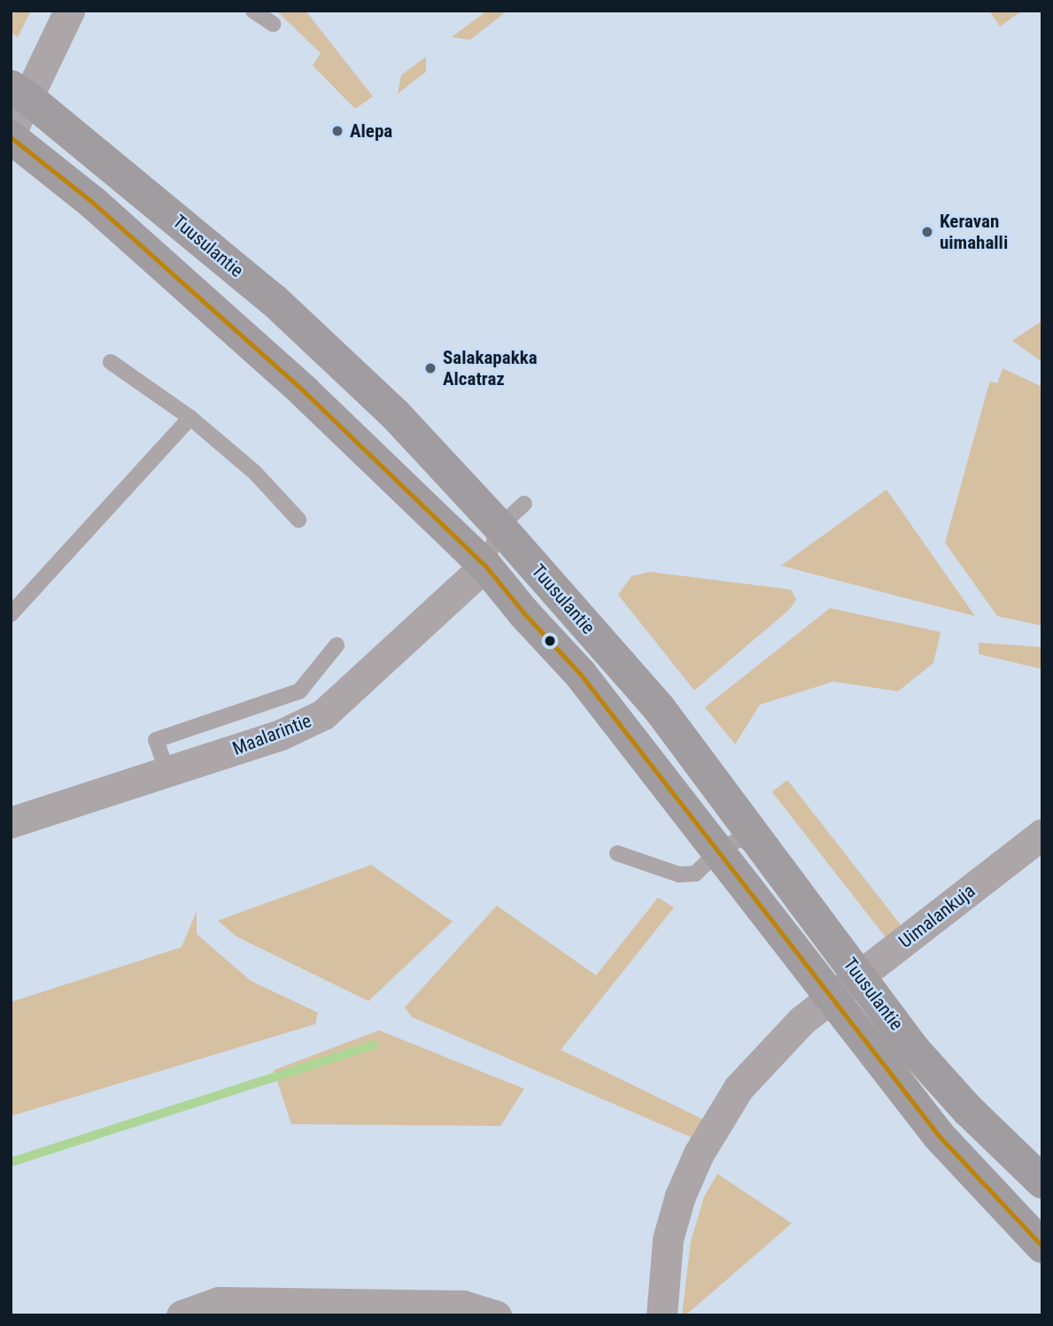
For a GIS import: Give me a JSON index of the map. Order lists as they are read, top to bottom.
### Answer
{
  "streets": {
    "main road": ["Tuusulantie"],
    "street": ["Maalarintie", "Uimalankuja"]
  },
  "crossings": [
    ["Tuusulantie", "Maalarintie"],
    ["Tuusulantie", "Uimalankuja"]
  ],
  "places": ["Alepa", "Keravan uimahalli", "Salakapakka Alcatraz"]
}
